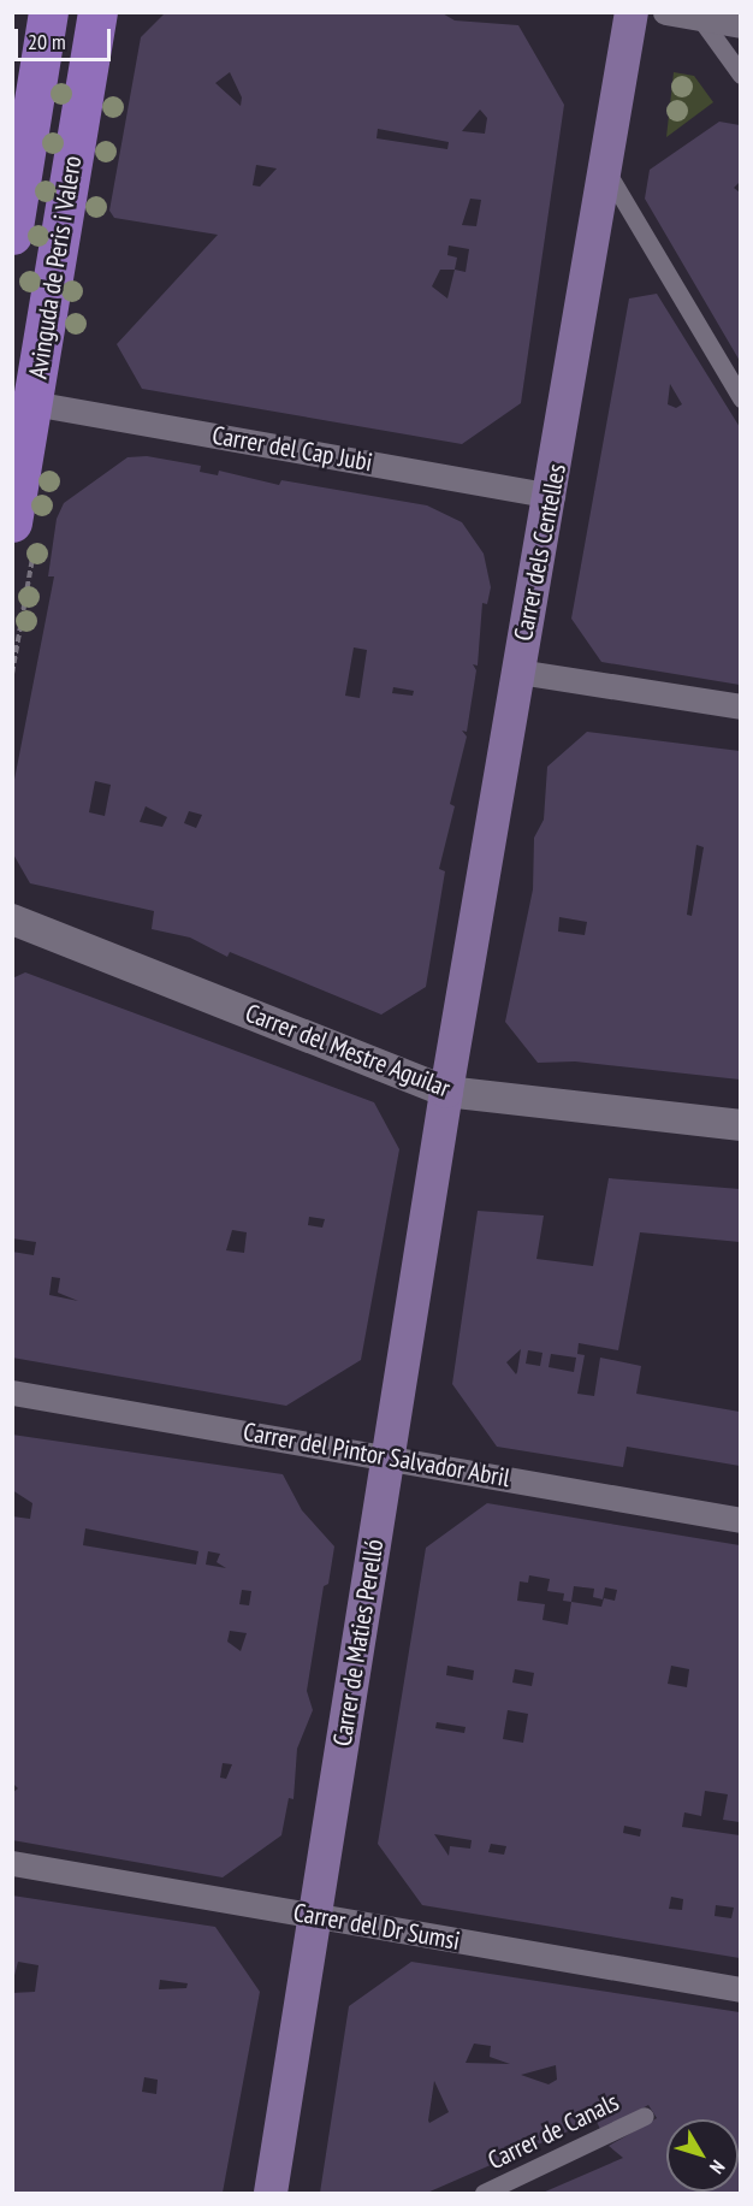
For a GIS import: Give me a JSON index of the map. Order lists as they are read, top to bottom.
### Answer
{
  "streets": {
    "main road": ["Avinguda de Peris i Valero", "Carrer dels Centelles", "Carrer de Maties Perelló"],
    "street": [
      "Carrer del Cap Jubi",
      "Carrer del Mestre Aguilar",
      "Carrer del Pintor Salvador Abril",
      "Carrer del Dr Sumsi",
      "Carrer de Canals"
    ]
  },
  "crossings": [
    ["Avinguda de Peris i Valero", "Carrer del Cap Jubi"],
    ["Carrer del Cap Jubi", "Carrer dels Centelles"],
    ["Carrer dels Centelles", "Carrer del Mestre Aguilar"],
    ["Carrer dels Centelles", "Carrer de Maties Perelló"],
    ["Carrer del Mestre Aguilar", "Carrer de Maties Perelló"],
    ["Carrer del Pintor Salvador Abril", "Carrer de Maties Perelló"],
    ["Carrer de Maties Perelló", "Carrer del Dr Sumsi"]
  ],
  "scale_bar": "20 m",
  "north": "bottom right"
}
